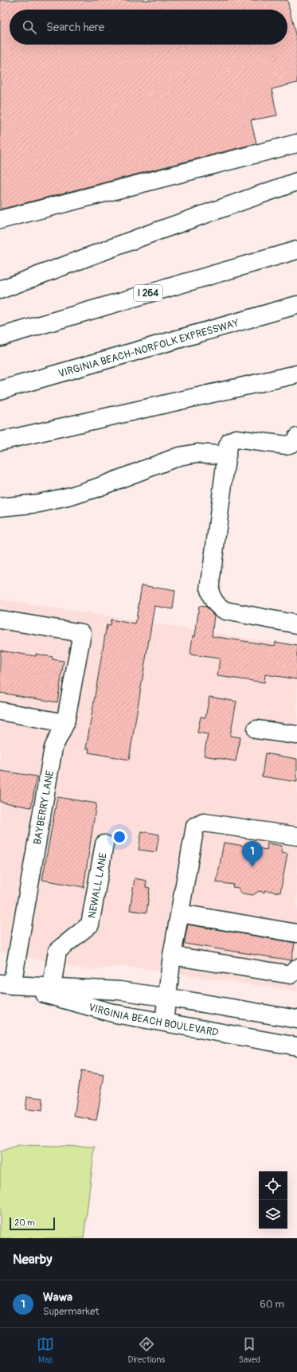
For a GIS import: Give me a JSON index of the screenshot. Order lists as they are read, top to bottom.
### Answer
{
  "streets": {
    "main road": [
      "I 264",
      "VIRGINIA BEACH-NORFOLK EXPRESSWAY",
      "BAYBERRY LANE",
      "NEWALL LANE",
      "VIRGINIA BEACH BOULEVARD"
    ]
  },
  "crossings": [
    ["BAYBERRY LANE", "VIRGINIA BEACH BOULEVARD"],
    ["NEWALL LANE", "VIRGINIA BEACH BOULEVARD"]
  ],
  "scale_bar": "20 m",
  "page": {
    "search": "Search here",
    "pins": "1",
    "scale": "20 m",
    "heading": "Nearby",
    "list": [
      {
        "mark": "1",
        "name": "Wawa",
        "note": "Supermarket",
        "value": "60 m"
      }
    ],
    "nav": ["Map", "Directions", "Saved"]
  }
}
